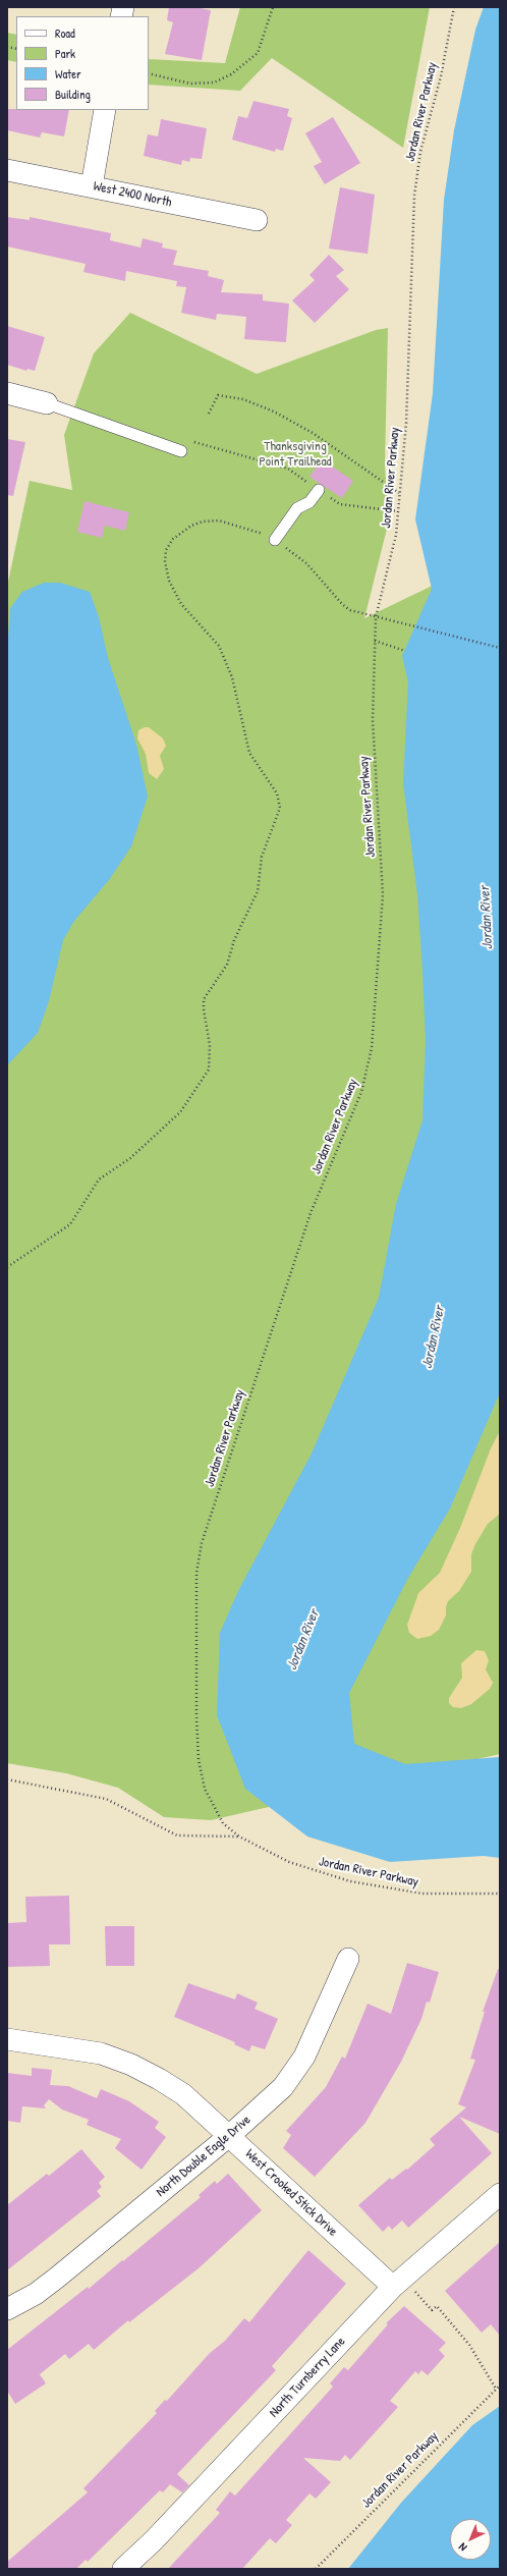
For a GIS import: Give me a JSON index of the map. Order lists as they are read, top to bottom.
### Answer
{
  "streets": {
    "street": [
      "West 2400 North",
      "North Double Eagle Drive",
      "West Crooked Stick Drive",
      "North Turnberry Lane"
    ],
    "path": ["Jordan River Parkway"]
  },
  "crossings": [
    ["North Double Eagle Drive", "West Crooked Stick Drive"],
    ["West Crooked Stick Drive", "North Turnberry Lane"]
  ],
  "water": ["Jordan River"],
  "parks": ["Thanksgiving Point Trailhead"],
  "legend": [
    "Road",
    "Park",
    "Water",
    "Building"
  ],
  "north": "bottom left"
}
